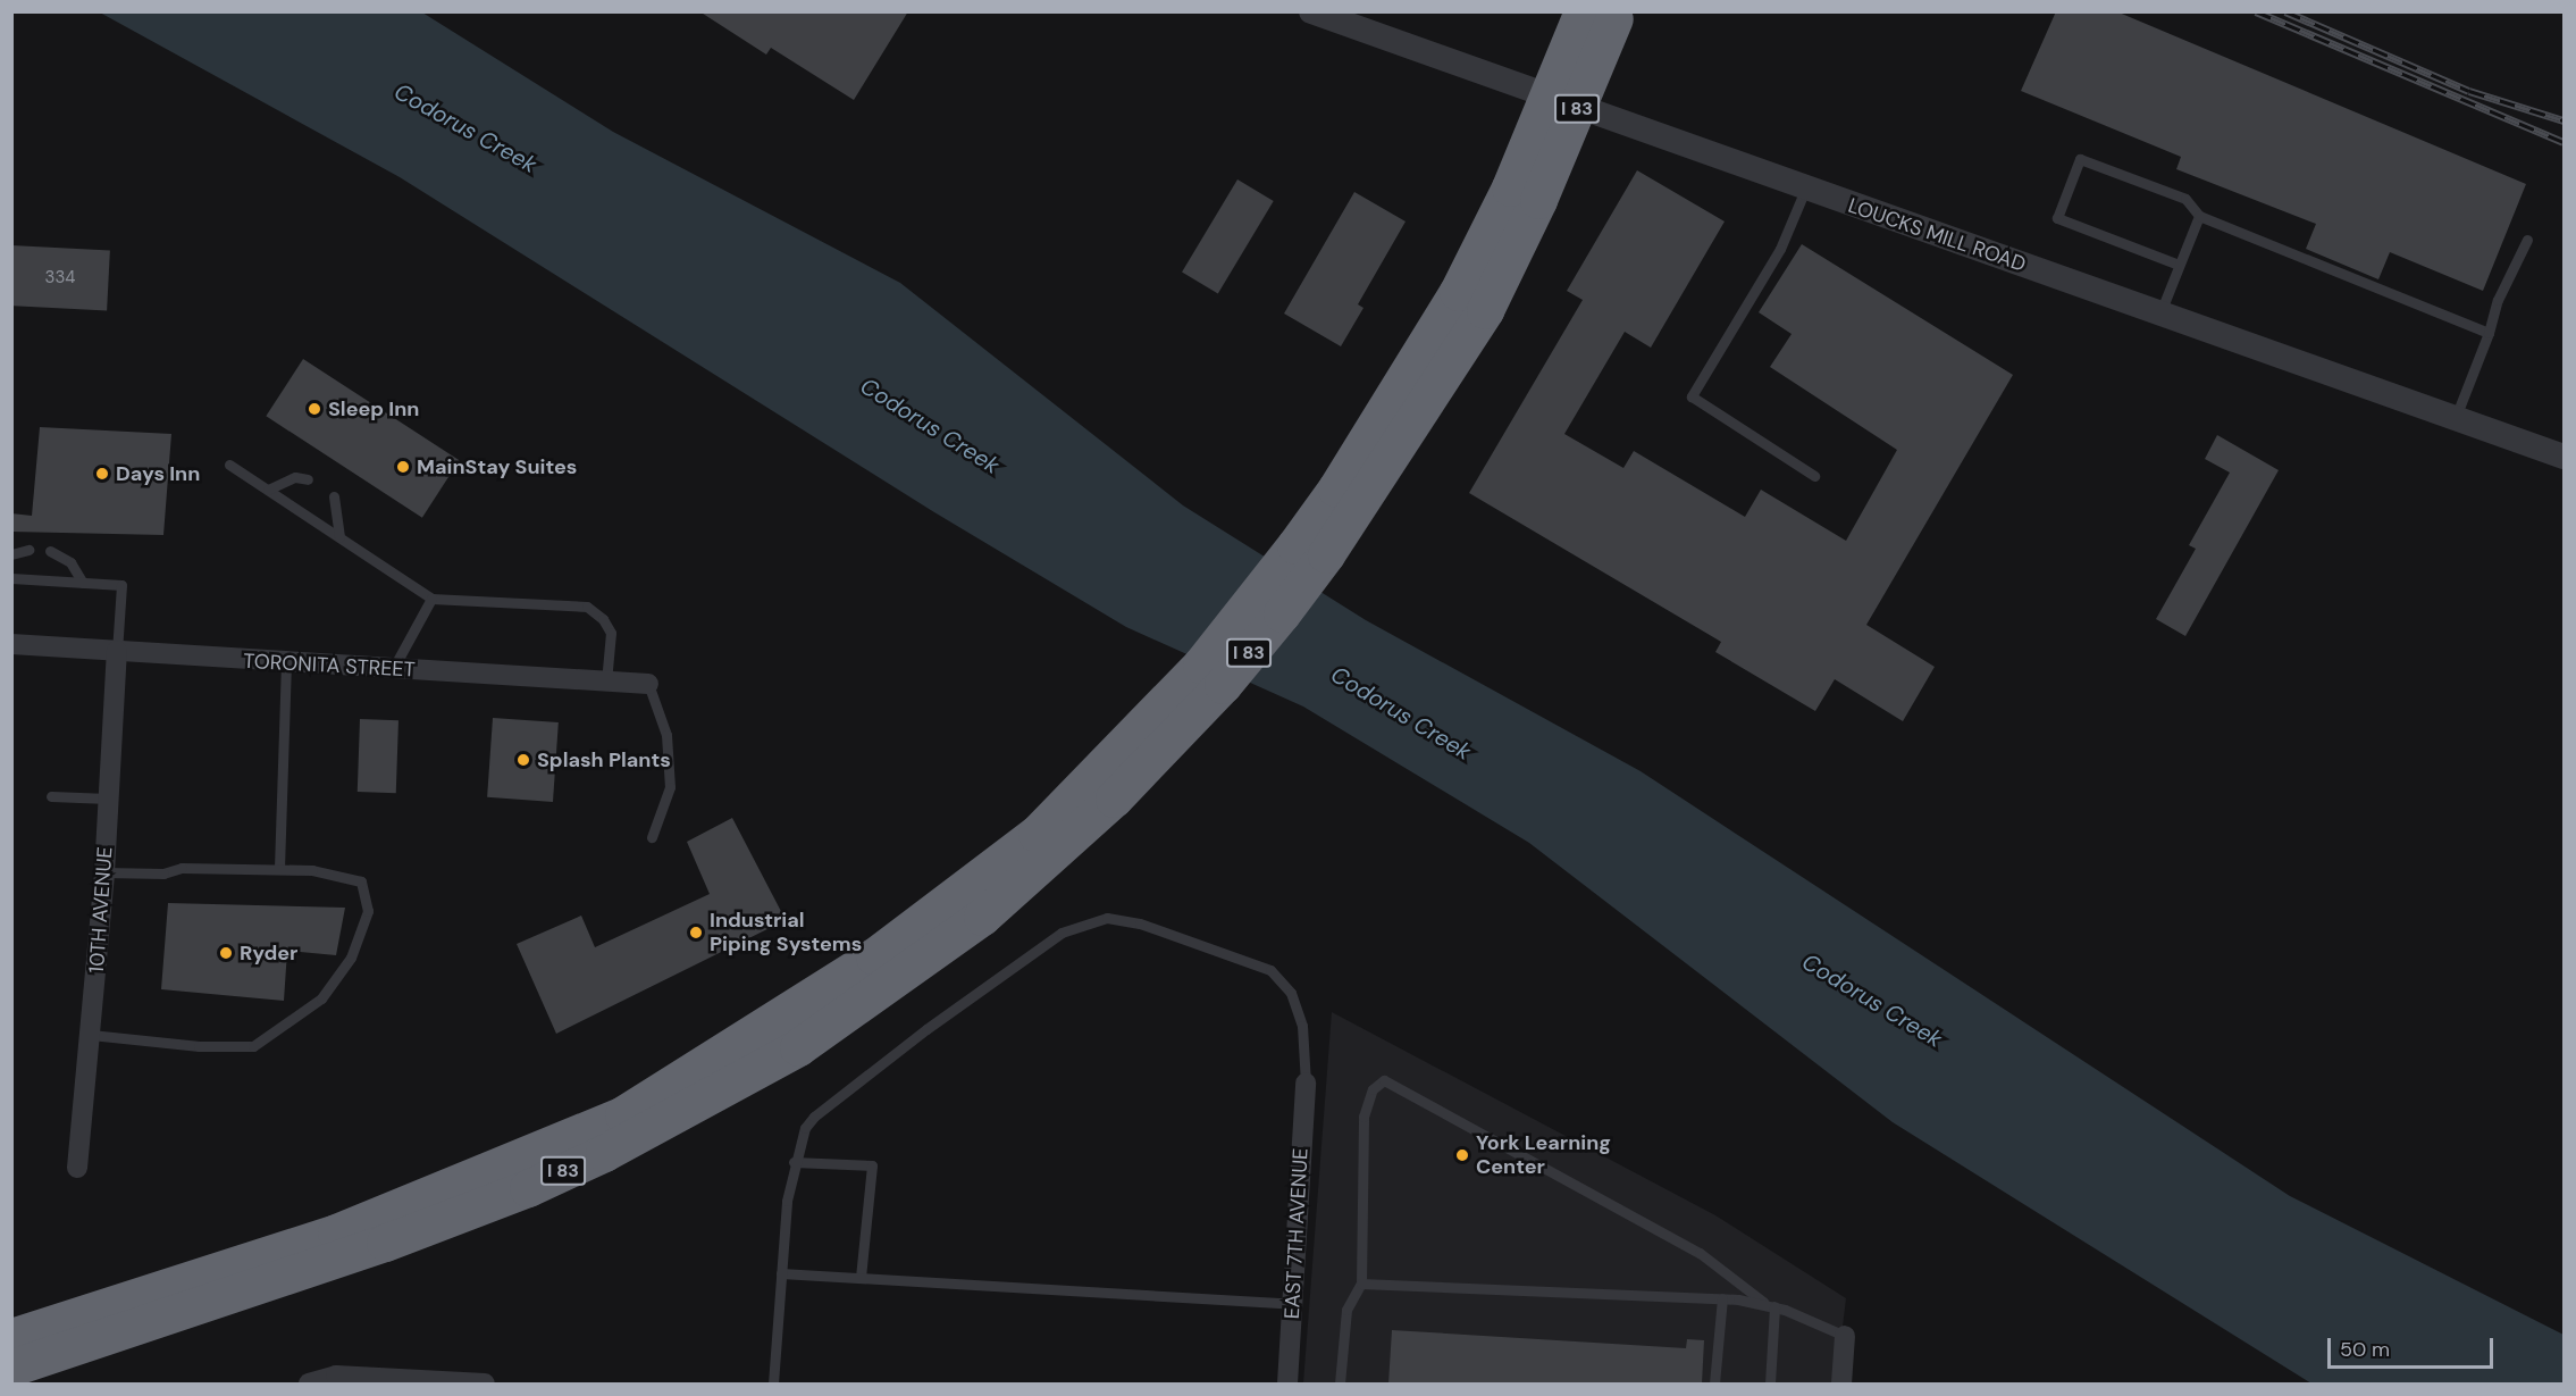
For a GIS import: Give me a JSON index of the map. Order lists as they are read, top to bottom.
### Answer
{
  "streets": {
    "highway": ["I 83"],
    "street": [
      "LOUCKS MILL ROAD",
      "TORONITA STREET",
      "10TH AVENUE",
      "EAST 7TH AVENUE"
    ]
  },
  "crossings": [
    ["TORONITA STREET", "10TH AVENUE"]
  ],
  "water": ["Codorus Creek"],
  "places": [
    "Sleep Inn",
    "MainStay Suites",
    "Days Inn",
    "Splash Plants",
    "Industrial Piping Systems",
    "Ryder",
    "York Learning Center"
  ],
  "house_numbers": ["334"],
  "scale_bar": "50 m"
}
